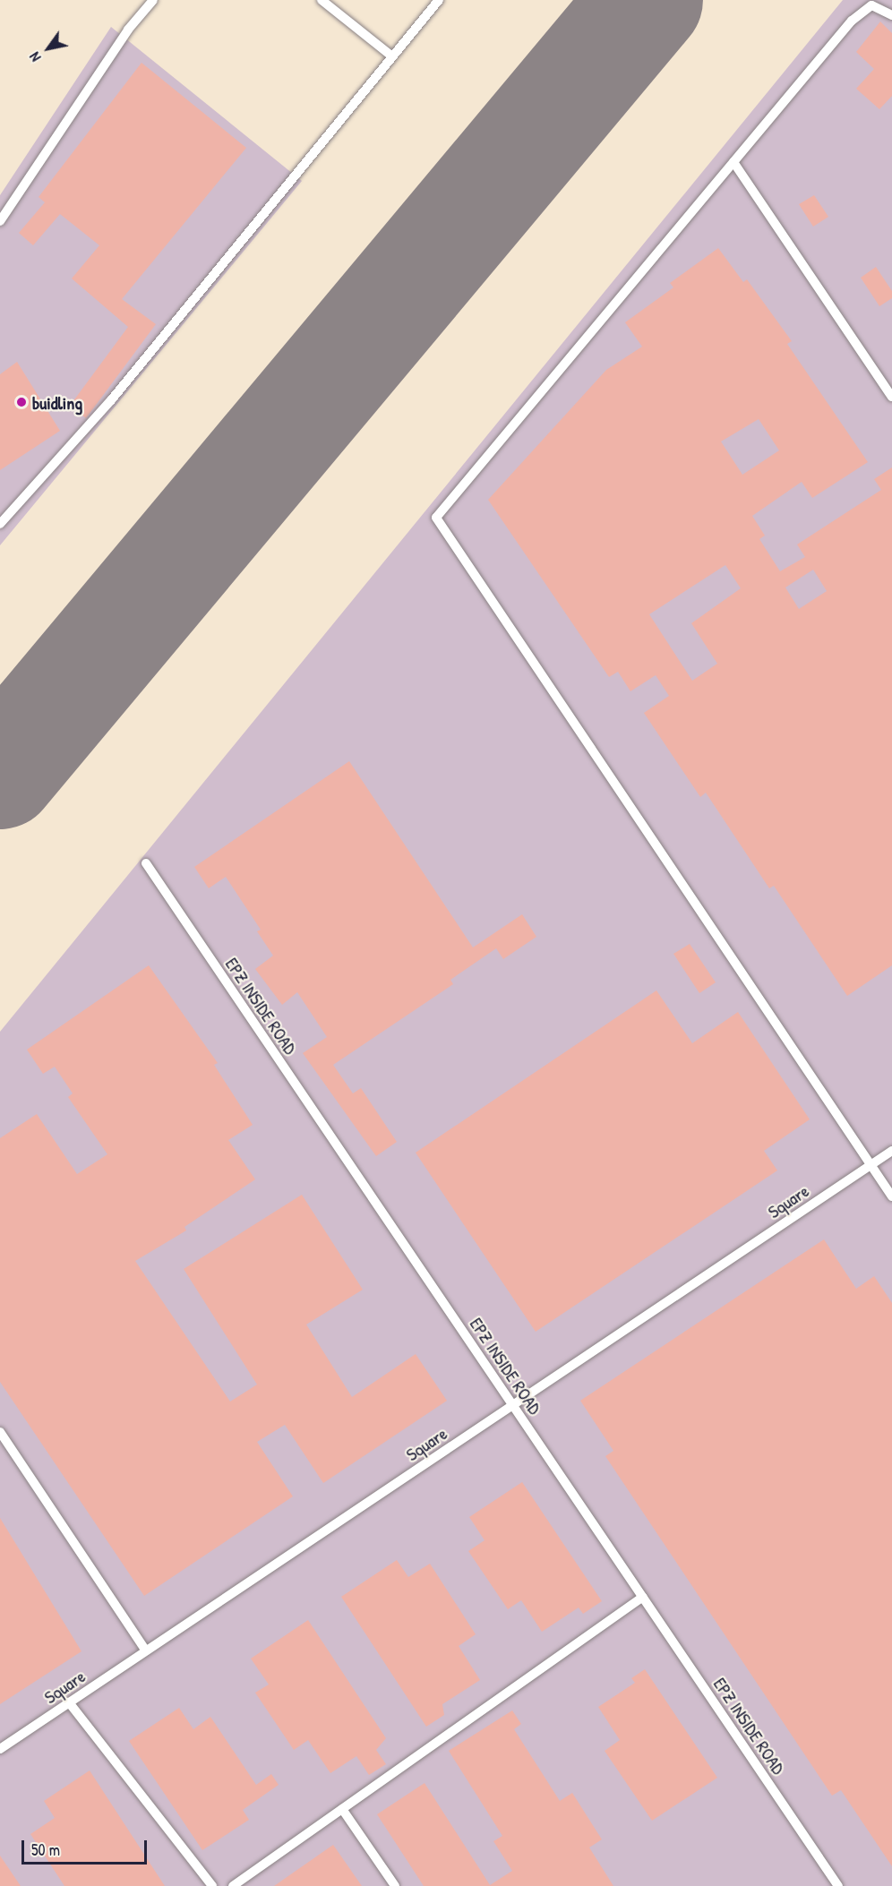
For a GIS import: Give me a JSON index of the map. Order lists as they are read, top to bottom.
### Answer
{
  "streets": {
    "lane": ["EPZ INSIDE ROAD", "Square"]
  },
  "crossings": [
    ["EPZ INSIDE ROAD", "Square"]
  ],
  "places": ["buidling"],
  "scale_bar": "50 m",
  "north": "bottom left"
}
